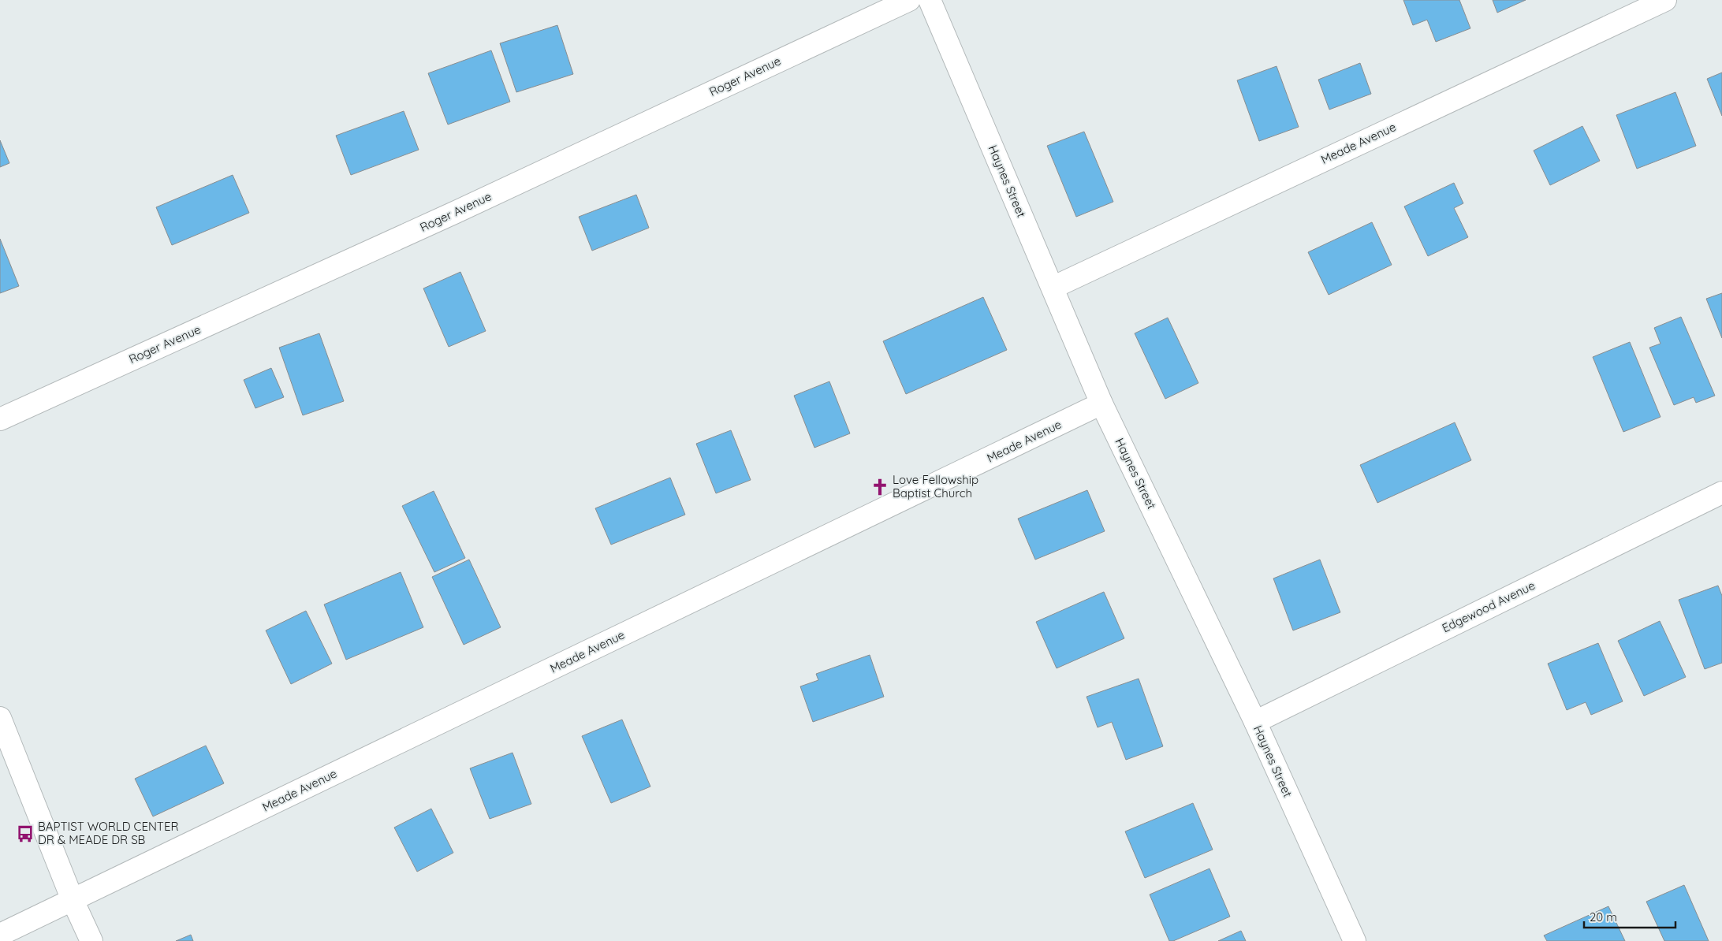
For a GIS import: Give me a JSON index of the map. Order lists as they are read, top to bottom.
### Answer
{
  "streets": {
    "street": [
      "Roger Avenue",
      "Meade Avenue",
      "Haynes Street",
      "Edgewood Avenue"
    ]
  },
  "crossings": [
    ["Meade Avenue", "Haynes Street"],
    ["Haynes Street", "Edgewood Avenue"]
  ],
  "places": {
    "church": ["Love Fellowship Baptist Church"],
    "bus stop": ["BAPTIST WORLD CENTER DR & MEADE DR SB"]
  },
  "scale_bar": "20 m"
}
